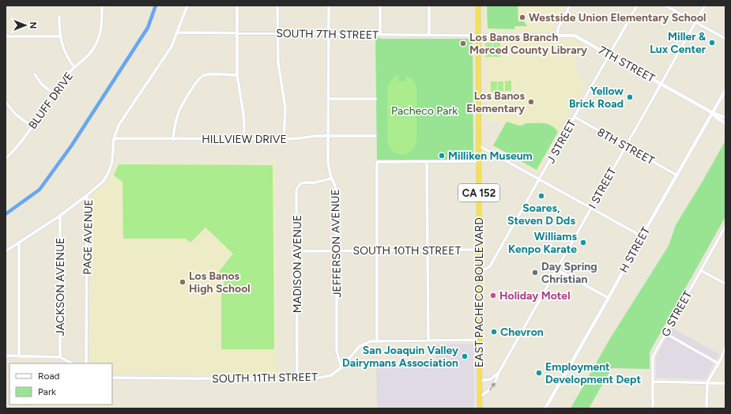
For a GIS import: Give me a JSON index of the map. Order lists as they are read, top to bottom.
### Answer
{
  "streets": {
    "highway": ["CA 152", "EAST PACHECO BOULEVARD"],
    "street": [
      "SOUTH 7TH STREET",
      "7TH STREET",
      "BLUFF DRIVE",
      "HILLVIEW DRIVE",
      "J STREET",
      "8TH STREET",
      "I STREET",
      "PAGE AVENUE",
      "JEFFERSON AVENUE",
      "H STREET",
      "SOUTH 10TH STREET",
      "MADISON AVENUE",
      "JACKSON AVENUE",
      "G STREET",
      "SOUTH 11TH STREET"
    ]
  },
  "crossings": [
    ["SOUTH 7TH STREET", "7TH STREET"],
    ["SOUTH 7TH STREET", "PAGE AVENUE"],
    ["SOUTH 7TH STREET", "JEFFERSON AVENUE"],
    ["SOUTH 7TH STREET", "EAST PACHECO BOULEVARD"],
    ["7TH STREET", "J STREET"],
    ["7TH STREET", "I STREET"],
    ["7TH STREET", "H STREET"],
    ["7TH STREET", "EAST PACHECO BOULEVARD"],
    ["HILLVIEW DRIVE", "PAGE AVENUE"],
    ["HILLVIEW DRIVE", "JEFFERSON AVENUE"],
    ["J STREET", "8TH STREET"],
    ["J STREET", "EAST PACHECO BOULEVARD"],
    ["8TH STREET", "I STREET"],
    ["8TH STREET", "H STREET"],
    ["I STREET", "EAST PACHECO BOULEVARD"],
    ["JEFFERSON AVENUE", "SOUTH 10TH STREET"],
    ["JEFFERSON AVENUE", "MADISON AVENUE"],
    ["JEFFERSON AVENUE", "SOUTH 11TH STREET"],
    ["SOUTH 10TH STREET", "MADISON AVENUE"],
    ["SOUTH 10TH STREET", "EAST PACHECO BOULEVARD"],
    ["MADISON AVENUE", "SOUTH 11TH STREET"],
    ["EAST PACHECO BOULEVARD", "SOUTH 11TH STREET"]
  ],
  "parks": ["Pacheco Park"],
  "places": [
    "Westside Union Elementary School",
    "Miller & Lux Center",
    "Los Banos Branch Merced County Library",
    "Yellow Brick Road",
    "Los Banos Elementary",
    "Milliken Museum",
    "Soares, Steven D Dds",
    "Williams Kenpo Karate",
    "Day Spring Christian",
    "Los Banos High School",
    "Holiday Motel",
    "Chevron",
    "San Joaquin Valley Dairymans Association",
    "Employment Development Dept"
  ],
  "legend": ["Road", "Park"],
  "north": "right"
}
